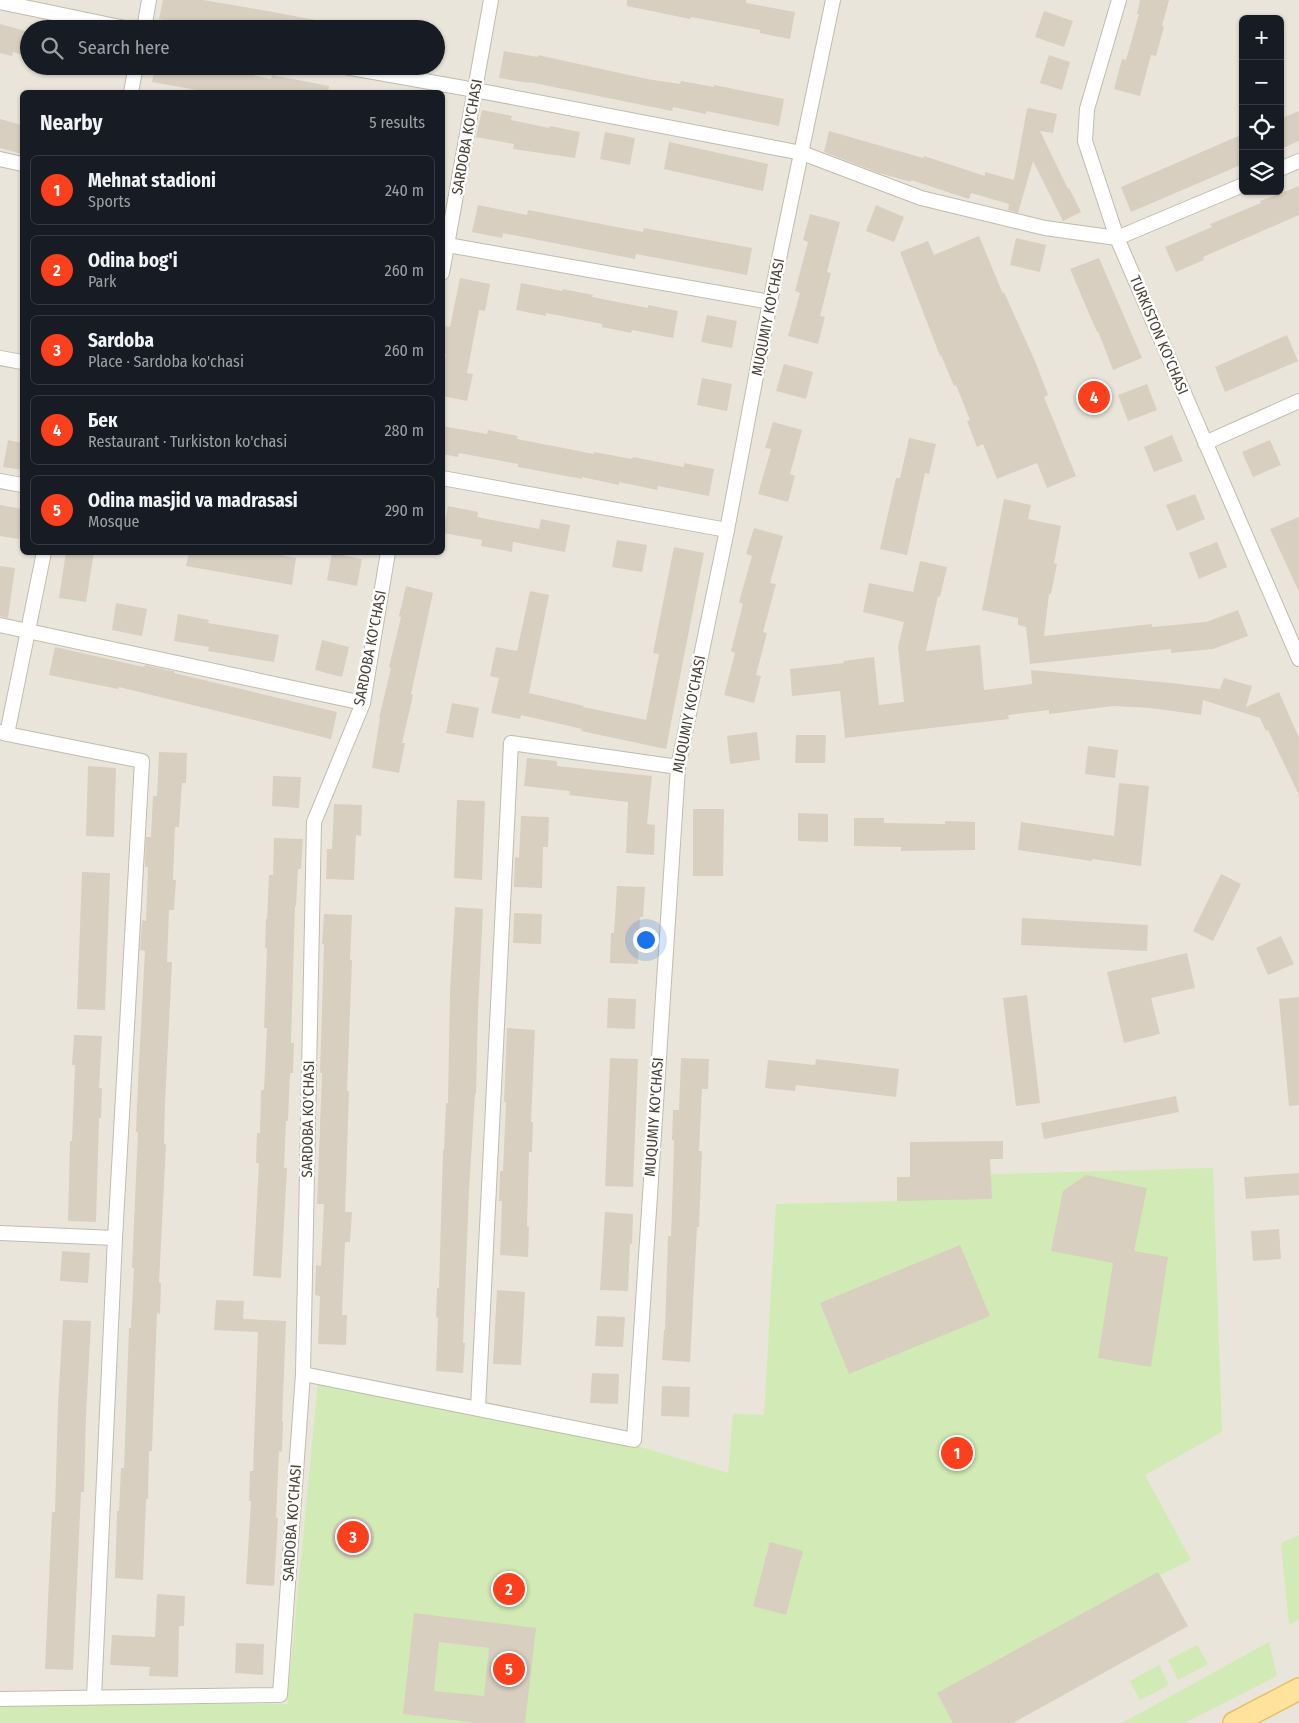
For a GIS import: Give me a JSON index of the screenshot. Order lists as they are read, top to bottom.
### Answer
{
  "streets": {
    "street": ["SARDOBA KO'CHASI", "MUQUMIY KO'CHASI", "TURKISTON KO'CHASI"]
  },
  "page": {
    "map_buttons": ["+", "−"],
    "search": "Search here",
    "heading": ["Nearby", "5 results"],
    "list": [
      {
        "mark": "1",
        "name": "Mehnat stadioni",
        "note": "Sports",
        "value": "240 m"
      },
      {
        "mark": "2",
        "name": "Odina bog'i",
        "note": "Park",
        "value": "260 m"
      },
      {
        "mark": "3",
        "name": "Sardoba",
        "note": "Place · Sardoba ko'chasi",
        "value": "260 m"
      },
      {
        "mark": "4",
        "name": "Бек",
        "note": "Restaurant · Turkiston ko'chasi",
        "value": "280 m"
      },
      {
        "mark": "5",
        "name": "Odina masjid va madrasasi",
        "note": "Mosque",
        "value": "290 m"
      }
    ],
    "pins": [
      "4",
      "1",
      "3",
      "2",
      "5"
    ]
  }
}
